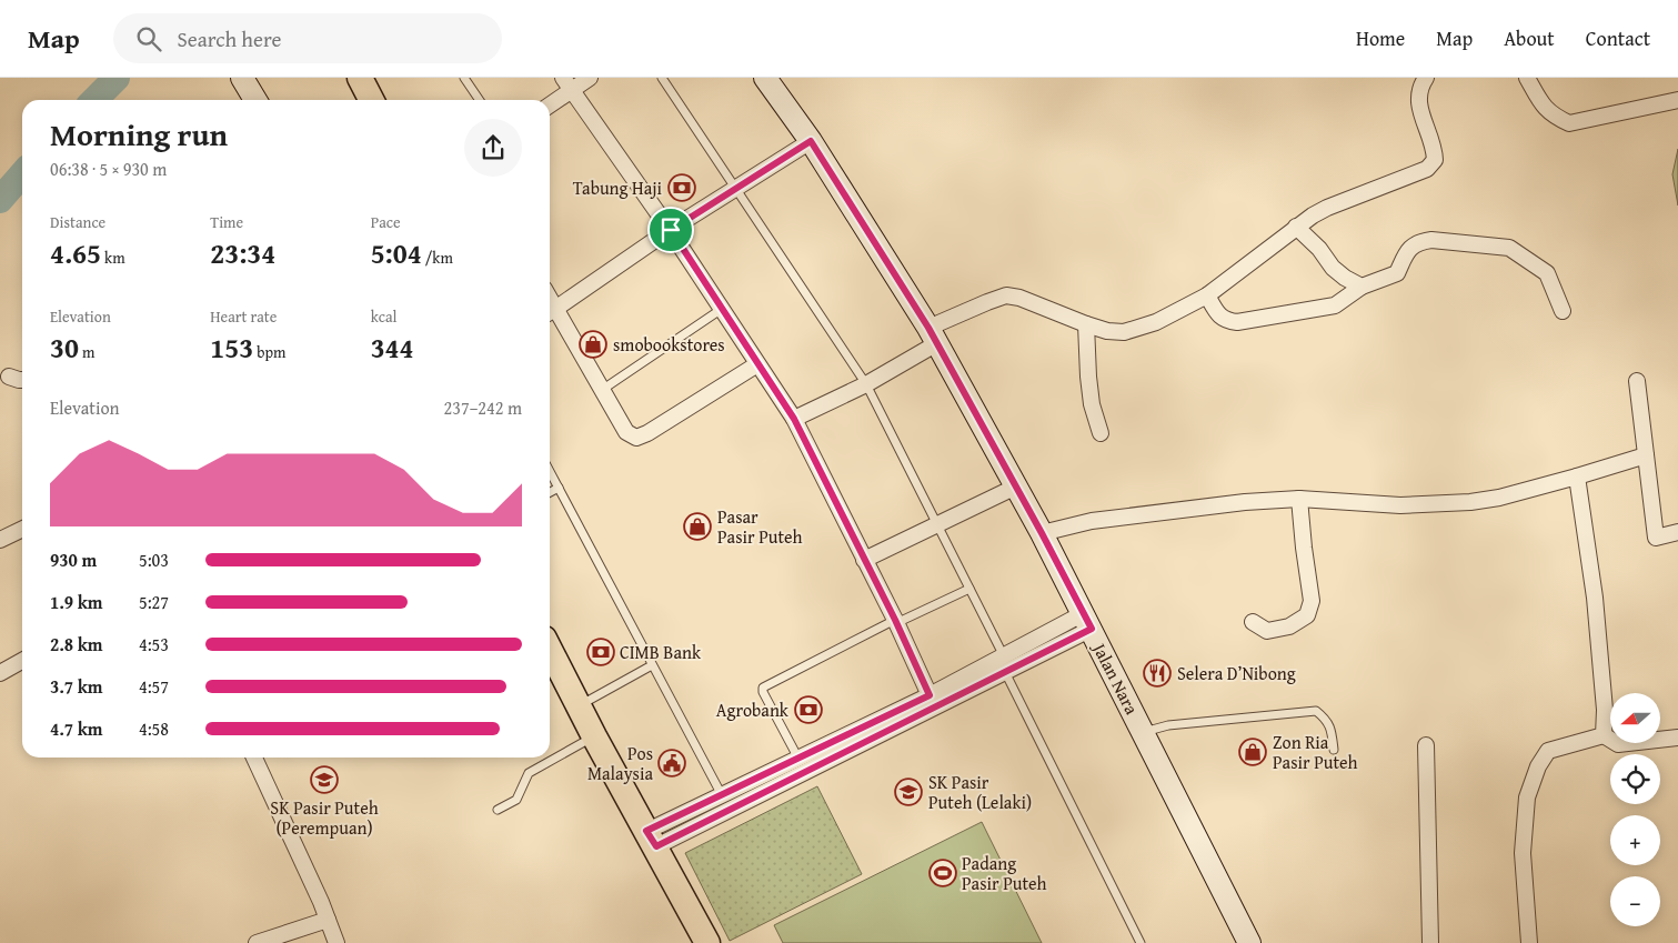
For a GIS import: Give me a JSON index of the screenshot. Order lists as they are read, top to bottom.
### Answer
{
  "streets": {
    "main road": ["Jalan Nara"]
  },
  "places": {
    "bank": ["Tabung Haji", "CIMB Bank", "Agrobank"],
    "shop": ["smobookstores", "Pasar Pasir Puteh", "Zon Ria Pasir Puteh"],
    "restaurant": ["Selera D’Nibong"],
    "public building": ["Pos Malaysia"],
    "school or university": ["SK Pasir Puteh (Perempuan)", "SK Pasir Puteh (Lelaki)"],
    "sports": ["Padang Pasir Puteh"]
  },
  "north": "left",
  "page": {
    "header": "Map",
    "search": "Search here",
    "nav": [
      "Home",
      "Map",
      "About",
      "Contact"
    ],
    "heading": ["Morning run", "06:38 · 5 × 930 m"],
    "stats": [
      ["Distance", "4.65 km"],
      ["Time", "23:34"],
      ["Pace", "5:04 /km"],
      ["Elevation", "30 m"],
      ["Heart rate", "153 bpm"],
      ["kcal", "344"]
    ],
    "chart": ["Elevation", "237–242 m"],
    "list": [
      {
        "name": "930 m",
        "note": "5:03"
      },
      {
        "name": "1.9 km",
        "note": "5:27"
      },
      {
        "name": "2.8 km",
        "note": "4:53"
      },
      {
        "name": "3.7 km",
        "note": "4:57"
      },
      {
        "name": "4.7 km",
        "note": "4:58"
      }
    ],
    "map_buttons": ["+", "−"]
  }
}
